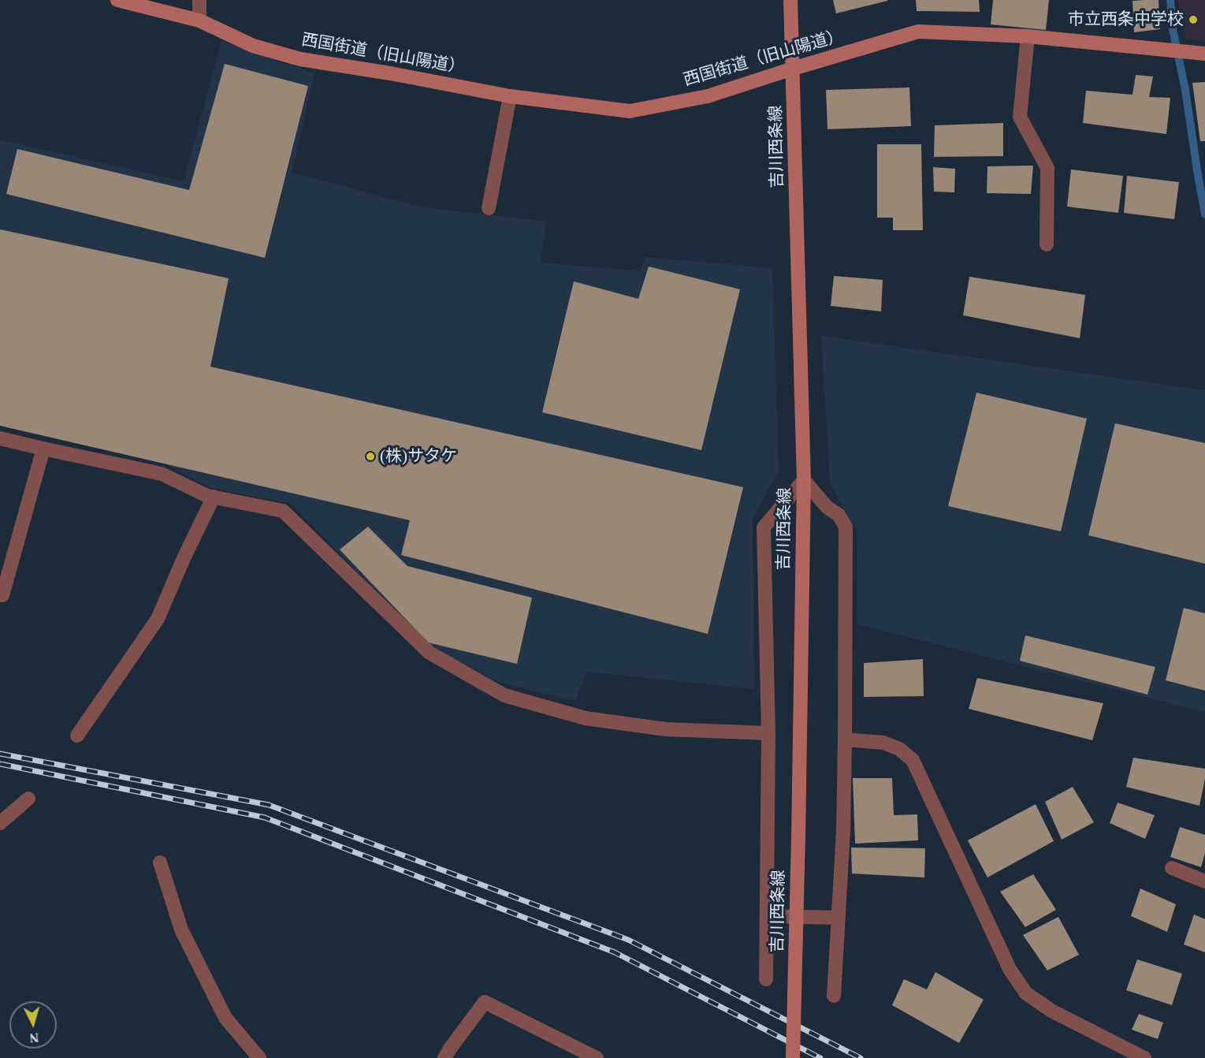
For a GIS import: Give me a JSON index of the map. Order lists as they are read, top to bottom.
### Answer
{
  "streets": {
    "street": ["西国街道（旧山陽道）", "吉川西条線"]
  },
  "crossings": [
    ["西国街道（旧山陽道）", "吉川西条線"]
  ],
  "places": ["市立西条中学校", "(株)サタケ"],
  "north": "bottom"
}
